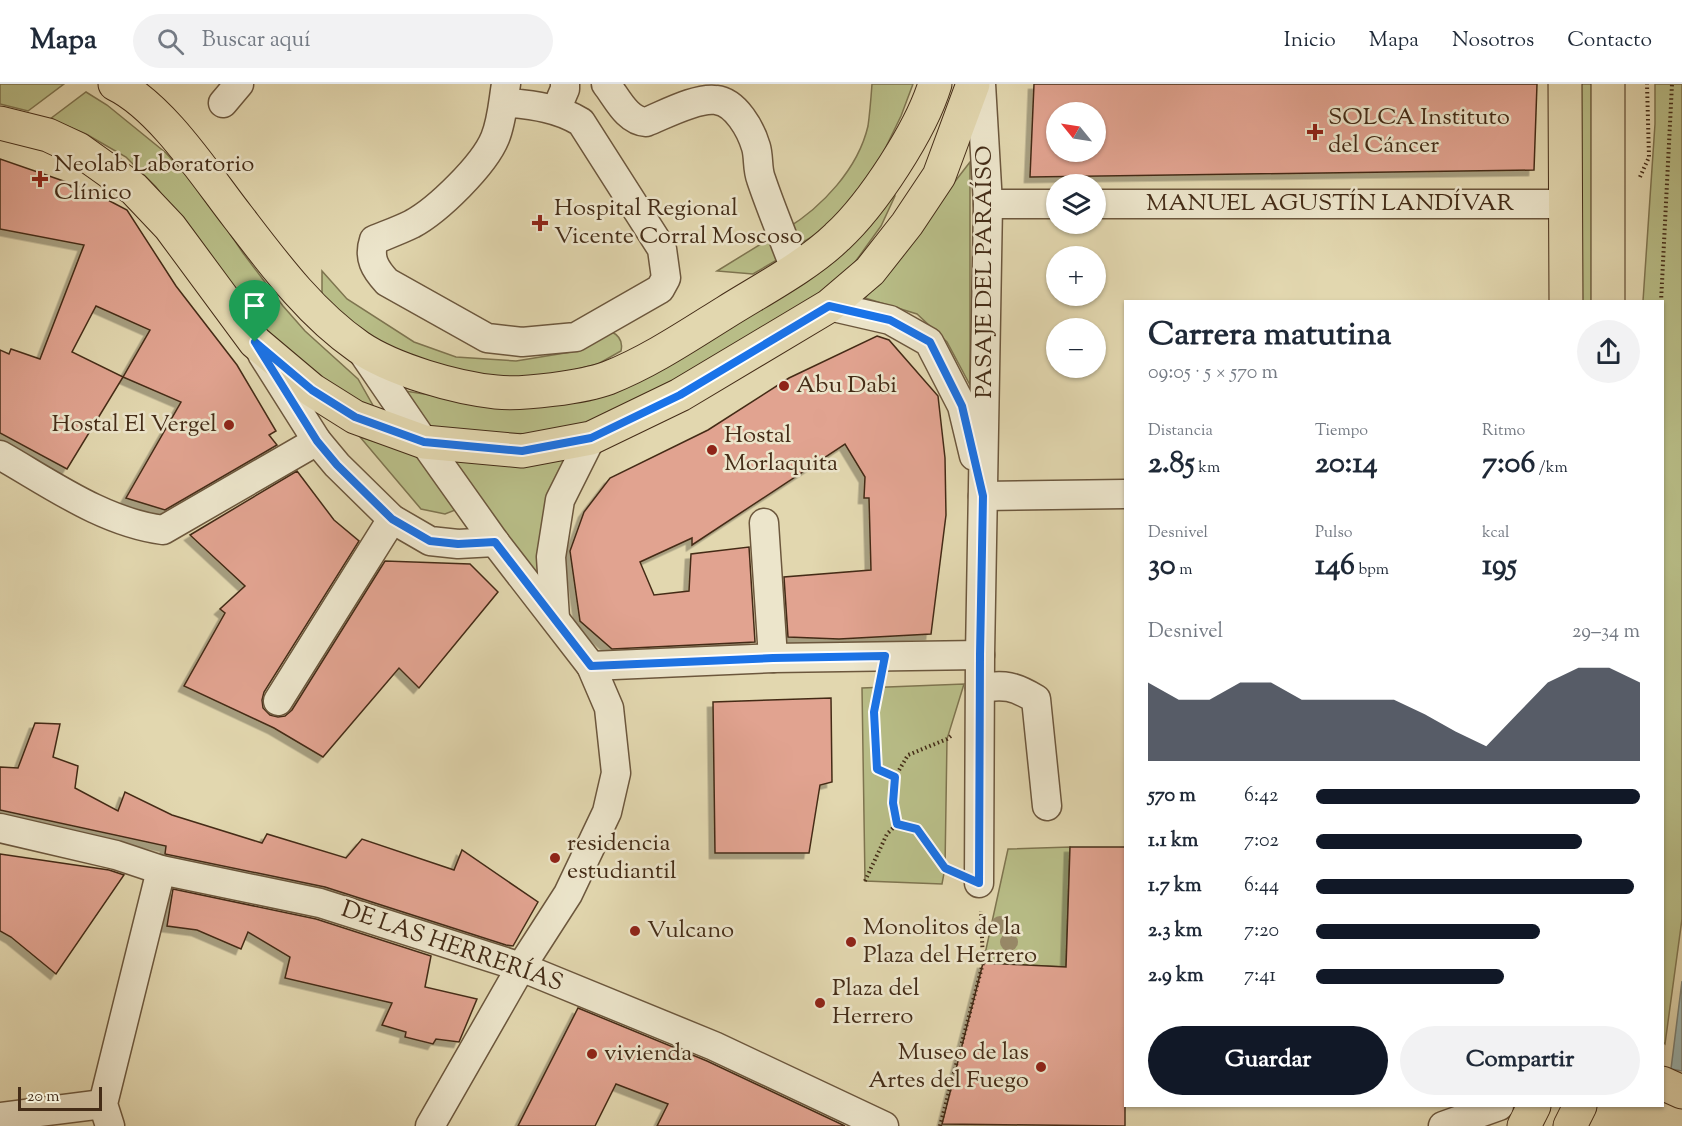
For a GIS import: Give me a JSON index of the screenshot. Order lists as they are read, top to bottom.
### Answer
{
  "streets": {
    "street": ["MANUEL AGUSTÍN LANDÍVAR", "PASAJE DEL PARAÍSO", "DE LAS HERRERÍAS"]
  },
  "places": {
    "health": ["SOLCA Instituto del Cáncer", "Neolab Laboratorio Clínico", "Hospital Regional Vicente Corral Moscoso"],
    "other": [
      "Abu Dabi",
      "Hostal El Vergel",
      "Hostal Morlaquita",
      "residencia estudiantil",
      "Vulcano",
      "Monolitos de la Plaza del Herrero",
      "Plaza del Herrero",
      "vivienda",
      "Museo de las Artes del Fuego"
    ]
  },
  "scale_bar": "20 m",
  "north": "top left",
  "page": {
    "header": "Mapa",
    "search": "Buscar aquí",
    "nav": [
      "Inicio",
      "Mapa",
      "Nosotros",
      "Contacto"
    ],
    "map_buttons": ["+", "−"],
    "heading": ["Carrera matutina", "09:05 · 5 × 570 m"],
    "stats": [
      ["Distancia", "2.85 km"],
      ["Tiempo", "20:14"],
      ["Ritmo", "7:06 /km"],
      ["Desnivel", "30 m"],
      ["Pulso", "146 bpm"],
      ["kcal", "195"]
    ],
    "chart": ["Desnivel", "29–34 m"],
    "list": [
      {
        "name": "570 m",
        "note": "6:42"
      },
      {
        "name": "1.1 km",
        "note": "7:02"
      },
      {
        "name": "1.7 km",
        "note": "6:44"
      },
      {
        "name": "2.3 km",
        "note": "7:20"
      },
      {
        "name": "2.9 km",
        "note": "7:41"
      }
    ],
    "buttons": ["Guardar", "Compartir"],
    "scale": "20 m"
  }
}
